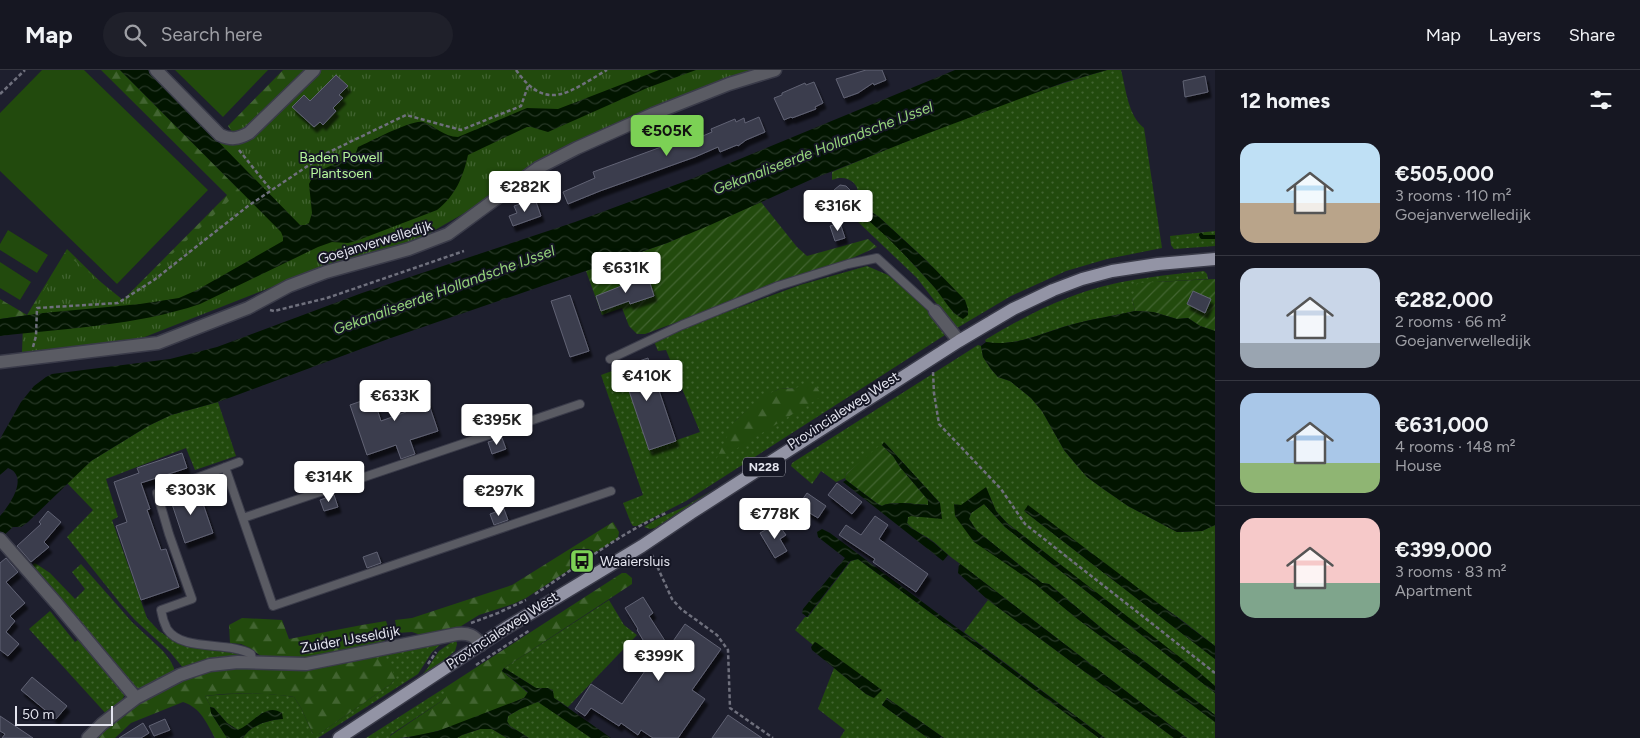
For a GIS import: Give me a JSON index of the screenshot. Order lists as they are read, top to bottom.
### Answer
{
  "streets": {
    "main road": ["Provincialeweg West", "N228"],
    "street": ["Goejanverwelledijk", "Zuider IJsseldijk"]
  },
  "crossings": [
    ["Provincialeweg West", "Zuider IJsseldijk"]
  ],
  "water": ["Gekanaliseerde Hollandsche IJssel"],
  "parks": ["Baden Powell Plantsoen"],
  "places": {
    "bus stop": ["Waaiersluis"]
  },
  "scale_bar": "50 m",
  "page": {
    "header": "Map",
    "search": "Search here",
    "nav": ["Map", "Layers", "Share"],
    "heading": "12 homes",
    "price": [
      "€505K",
      "€282K",
      "€316K",
      "€631K",
      "€410K",
      "€633K",
      "€395K",
      "€314K",
      "€303K",
      "€297K",
      "€778K",
      "€399K"
    ],
    "list": [
      {
        "name": "€505,000",
        "note": "3 rooms · 110 m² · Goejanverwelledijk"
      },
      {
        "name": "€282,000",
        "note": "2 rooms · 66 m² · Goejanverwelledijk"
      },
      {
        "name": "€631,000",
        "note": "4 rooms · 148 m² · House"
      },
      {
        "name": "€399,000",
        "note": "3 rooms · 83 m² · Apartment"
      }
    ],
    "scale": "50 m"
  }
}
